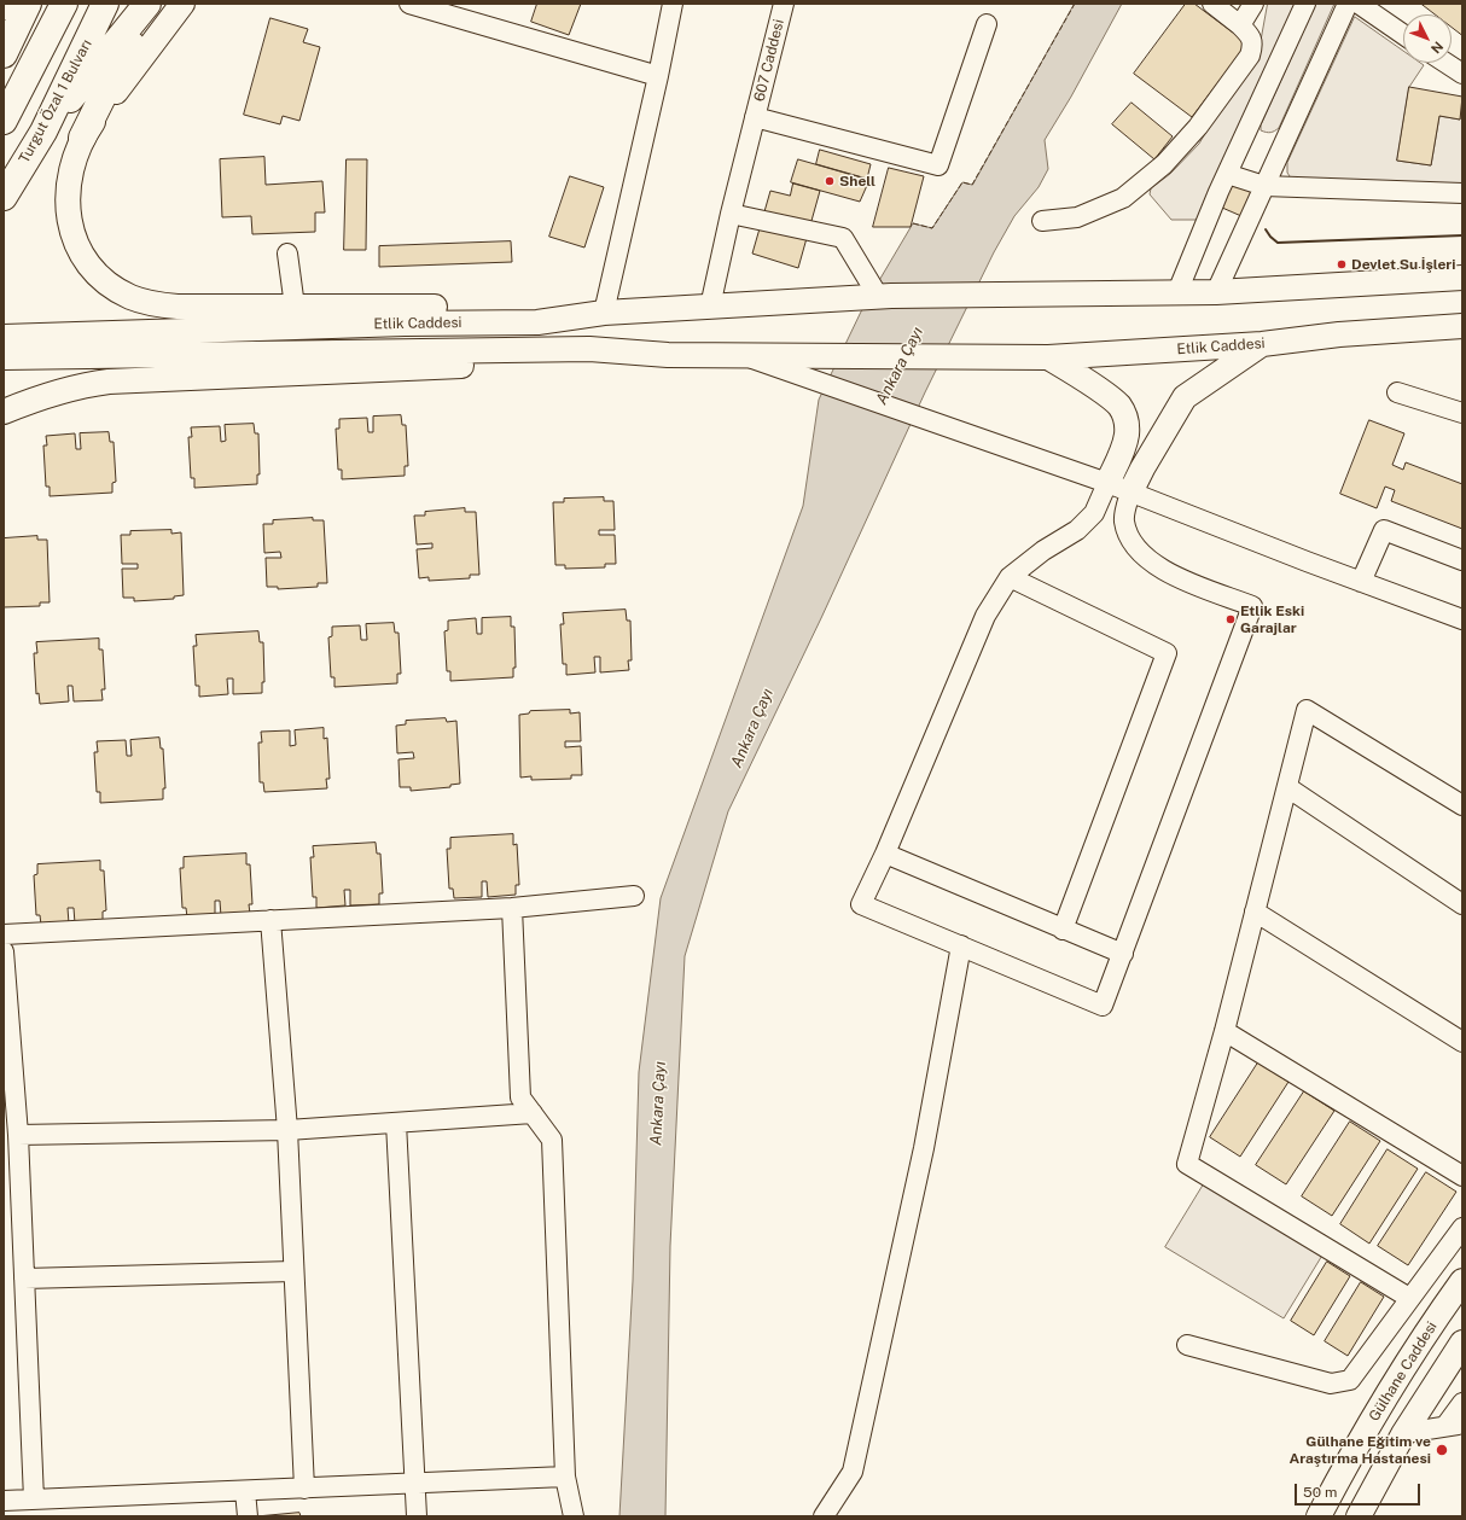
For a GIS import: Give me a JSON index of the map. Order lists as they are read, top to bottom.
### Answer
{
  "streets": {
    "highway": ["Turgut Özal 1 Bulvarı"],
    "main road": ["Etlik Caddesi", "Gülhane Caddesi"],
    "street": ["607 Caddesi"]
  },
  "crossings": [
    ["607 Caddesi", "Etlik Caddesi"]
  ],
  "water": ["Ankara Çayı"],
  "places": [
    "Shell",
    "Devlet Su İşleri",
    "Etlik Eski Garajlar",
    "Gülhane Eğitim ve Araştırma Hastanesi"
  ],
  "scale_bar": "50 m",
  "north": "bottom right"
}
